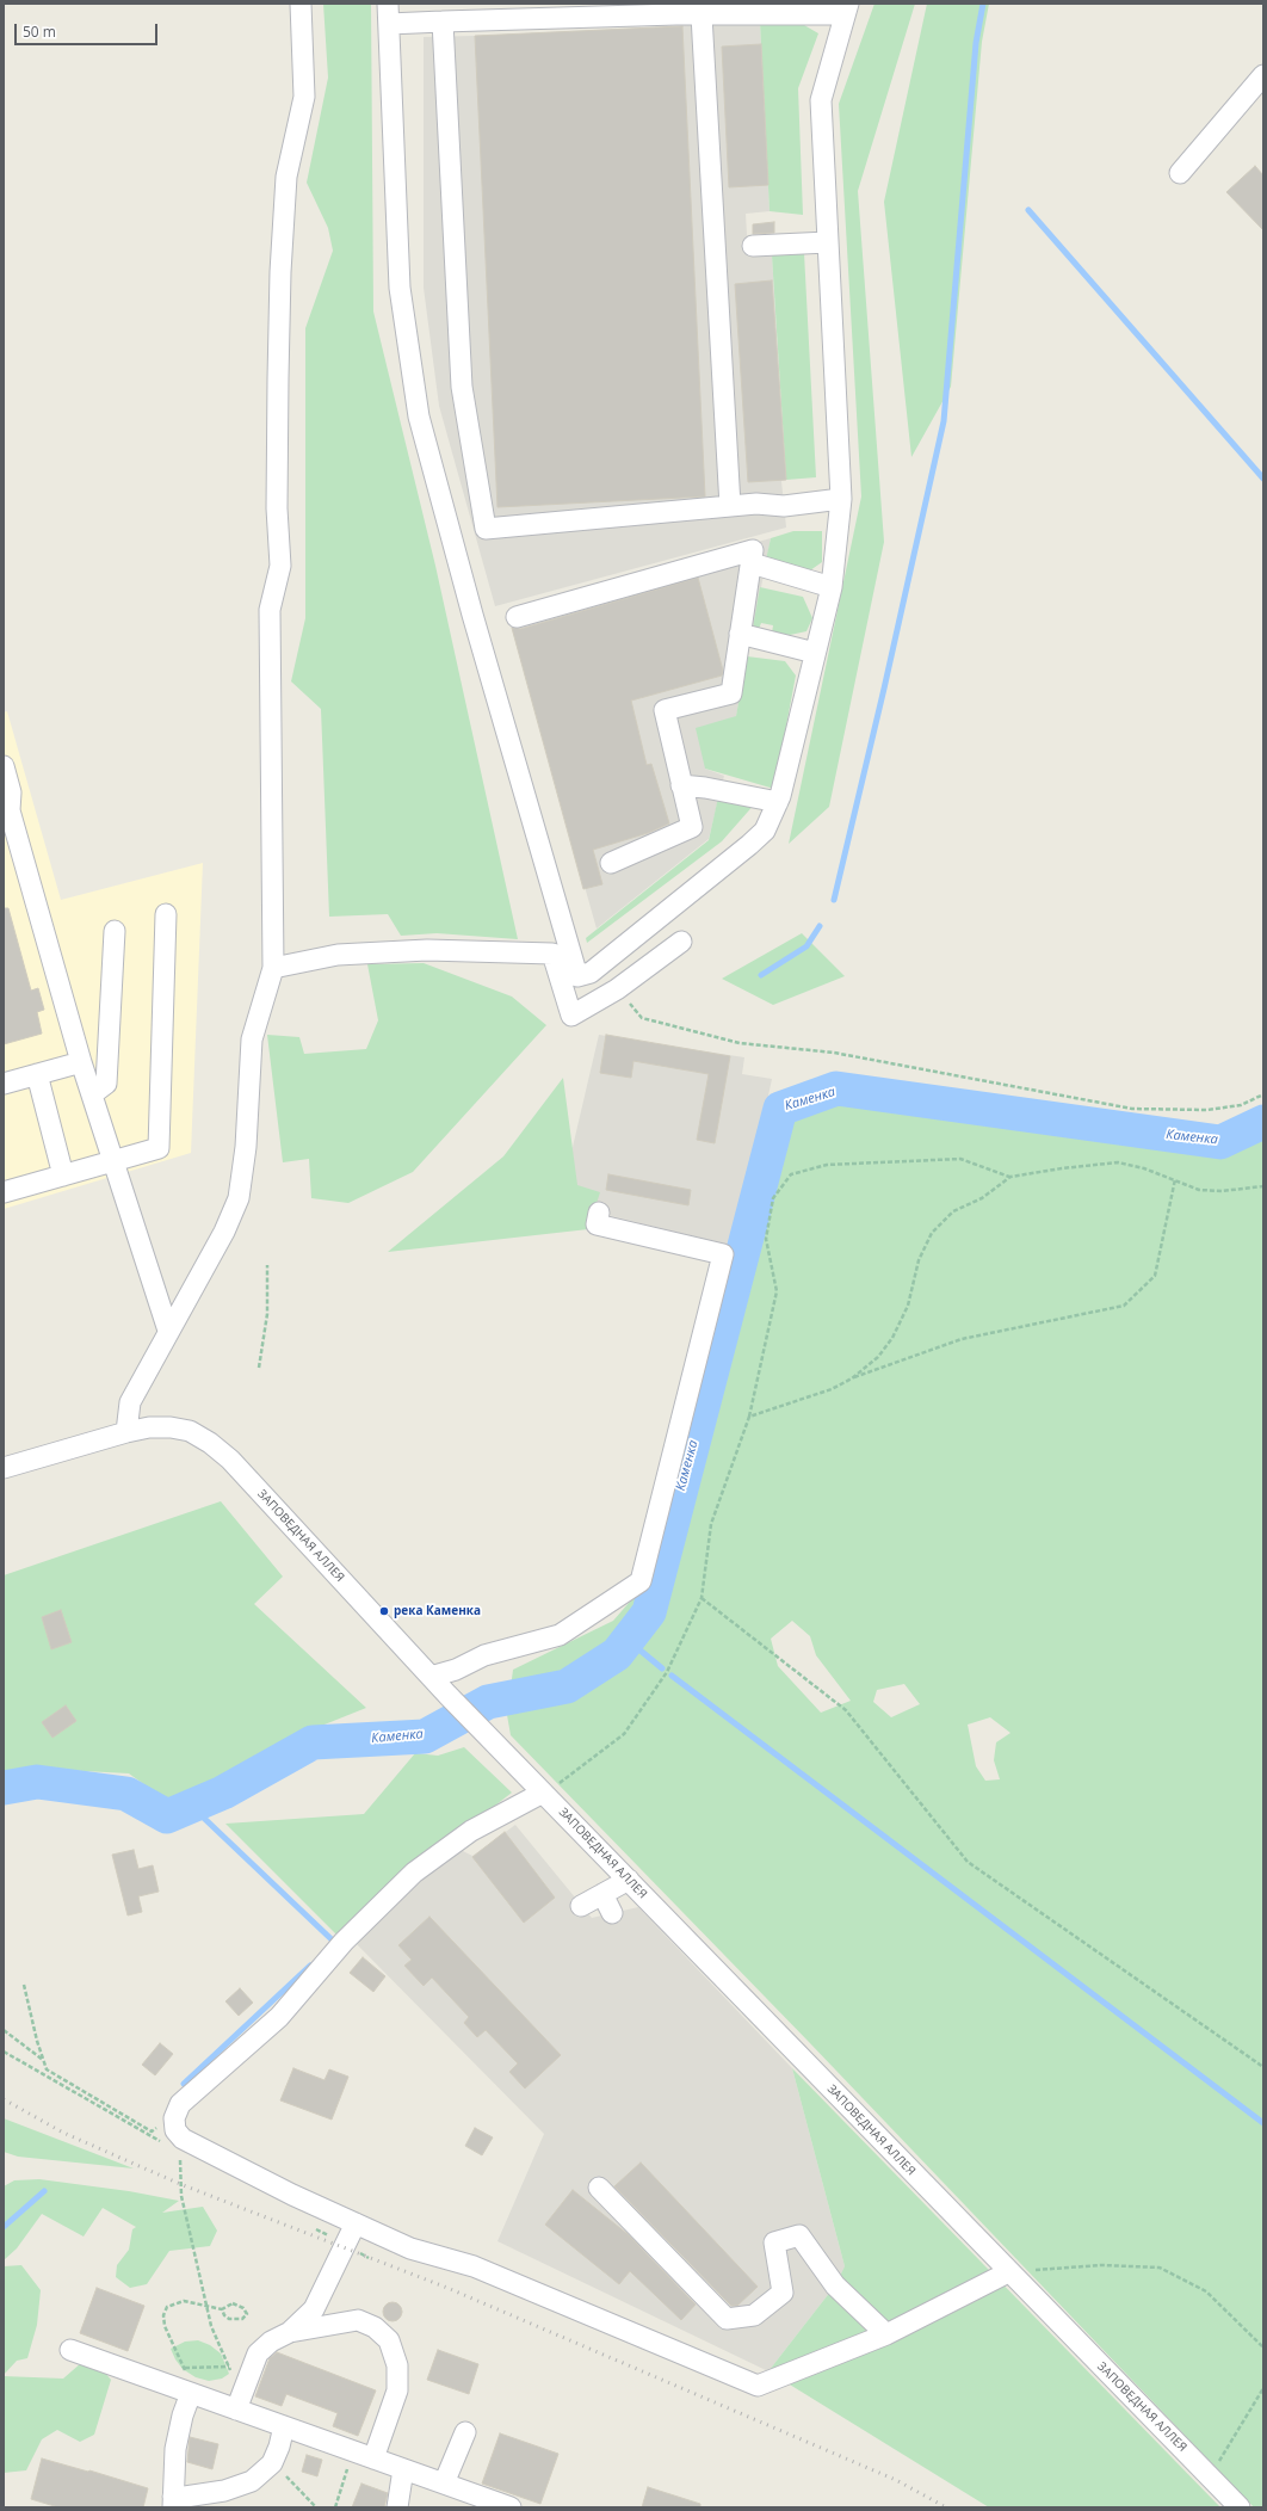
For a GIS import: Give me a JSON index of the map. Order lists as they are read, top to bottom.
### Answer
{
  "streets": {
    "street": ["ЗАПОВЕДНАЯ АЛЛЕЯ"]
  },
  "water": ["Каменка"],
  "places": ["река Каменка"],
  "scale_bar": "50 m"
}
